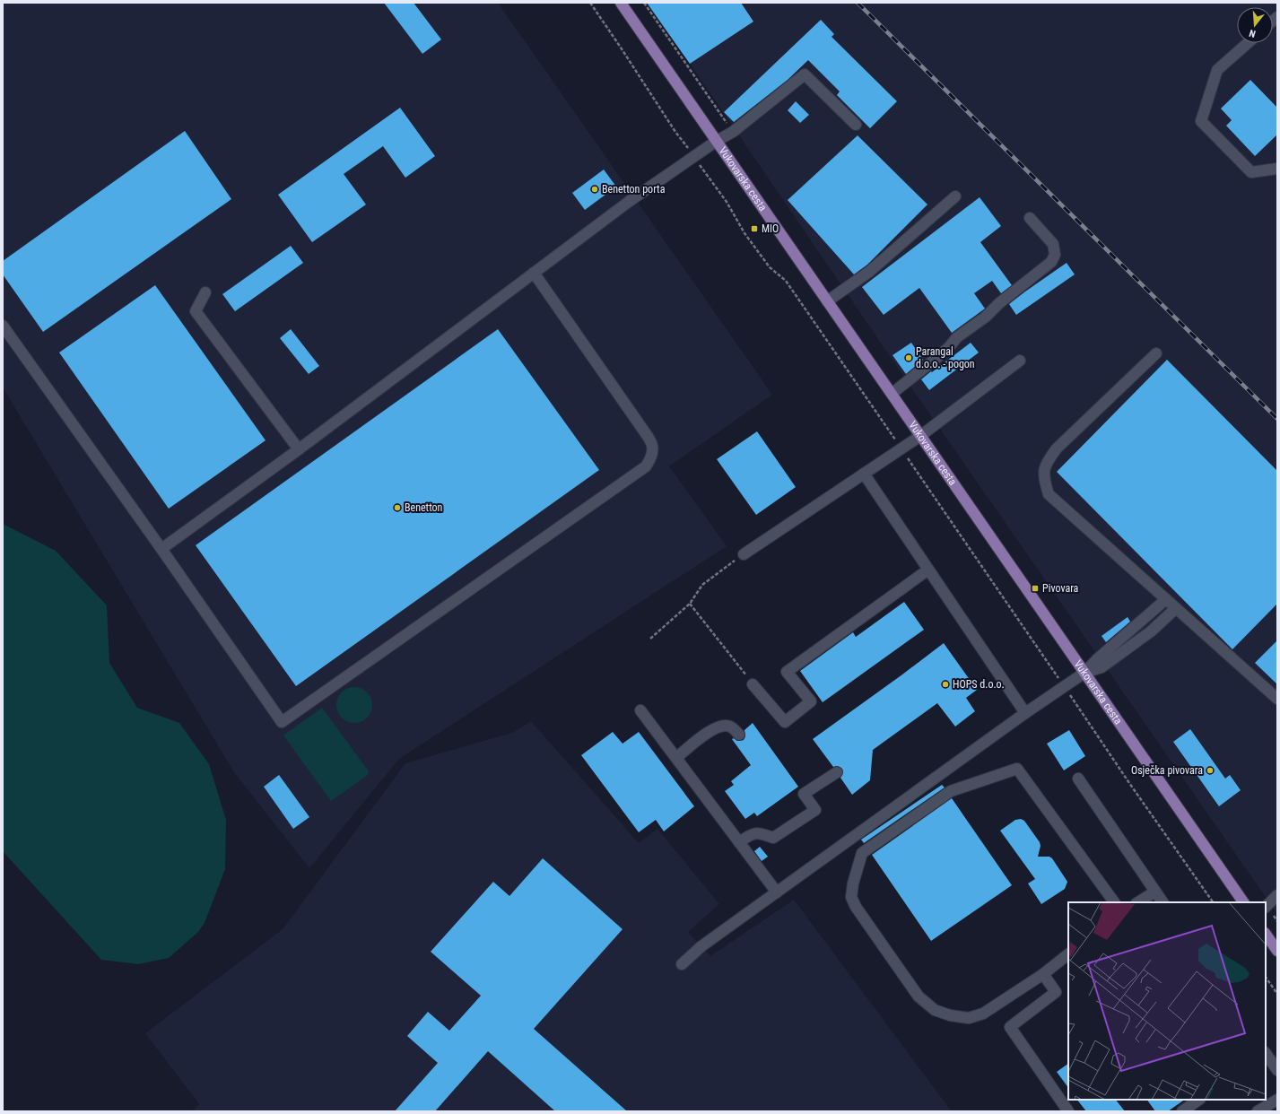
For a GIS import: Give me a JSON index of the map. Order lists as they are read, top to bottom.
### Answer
{
  "streets": {
    "main road": ["Vukovarska cesta"]
  },
  "places": {
    "other": [
      "Benetton porta",
      "Parangal d.o.o. - pogon",
      "Benetton",
      "HOPS d.o.o.",
      "Osječka pivovara"
    ],
    "transit": ["MIO", "Pivovara"]
  },
  "north": "bottom"
}
